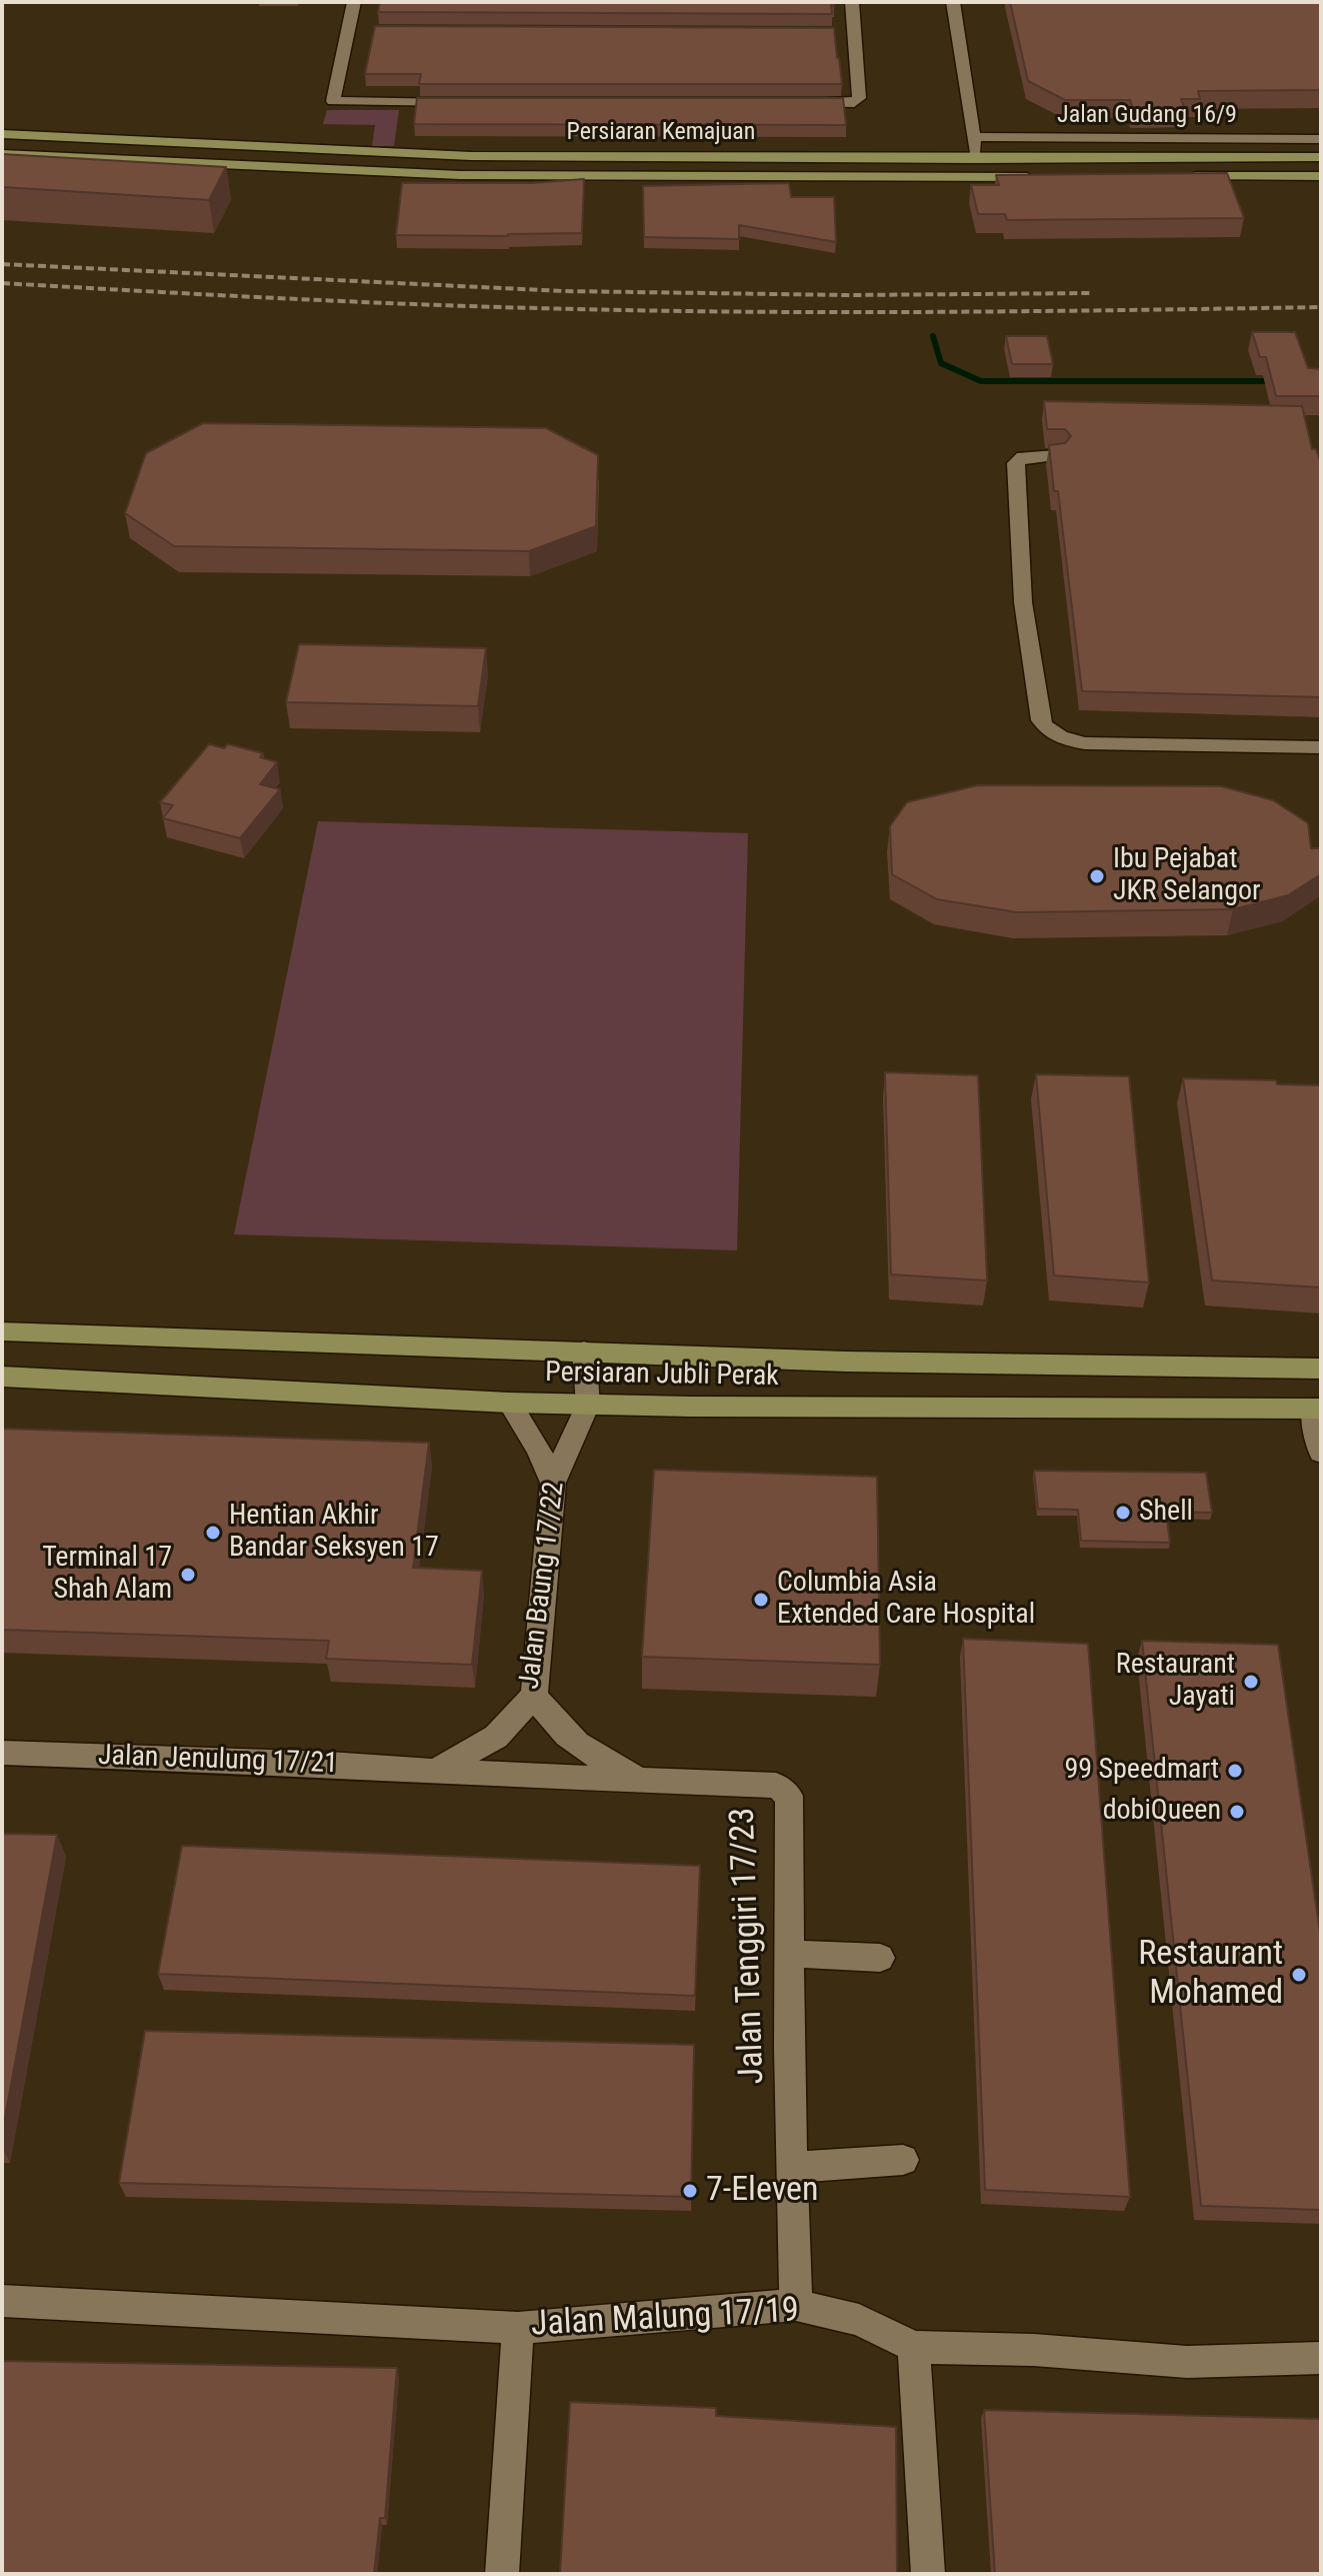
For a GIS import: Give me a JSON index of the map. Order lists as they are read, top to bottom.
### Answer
{
  "streets": {
    "main road": ["Persiaran Kemajuan", "Persiaran Jubli Perak"],
    "street": [
      "Jalan Gudang 16/9",
      "Jalan Baung 17/22",
      "Jalan Jenulung 17/21",
      "Jalan Tenggiri 17/23",
      "Jalan Malung 17/19"
    ]
  },
  "crossings": [
    ["Persiaran Jubli Perak", "Jalan Baung 17/22"],
    ["Jalan Baung 17/22", "Jalan Jenulung 17/21"],
    ["Jalan Baung 17/22", "Jalan Tenggiri 17/23"],
    ["Jalan Jenulung 17/21", "Jalan Tenggiri 17/23"],
    ["Jalan Tenggiri 17/23", "Jalan Malung 17/19"]
  ],
  "places": [
    "Ibu Pejabat JKR Selangor",
    "Shell",
    "Hentian Akhir Bandar Seksyen 17",
    "Terminal 17 Shah Alam",
    "Columbia Asia Extended Care Hospital",
    "Restaurant Jayati",
    "99 Speedmart",
    "dobiQueen",
    "Restaurant Mohamed",
    "7-Eleven"
  ]
}
